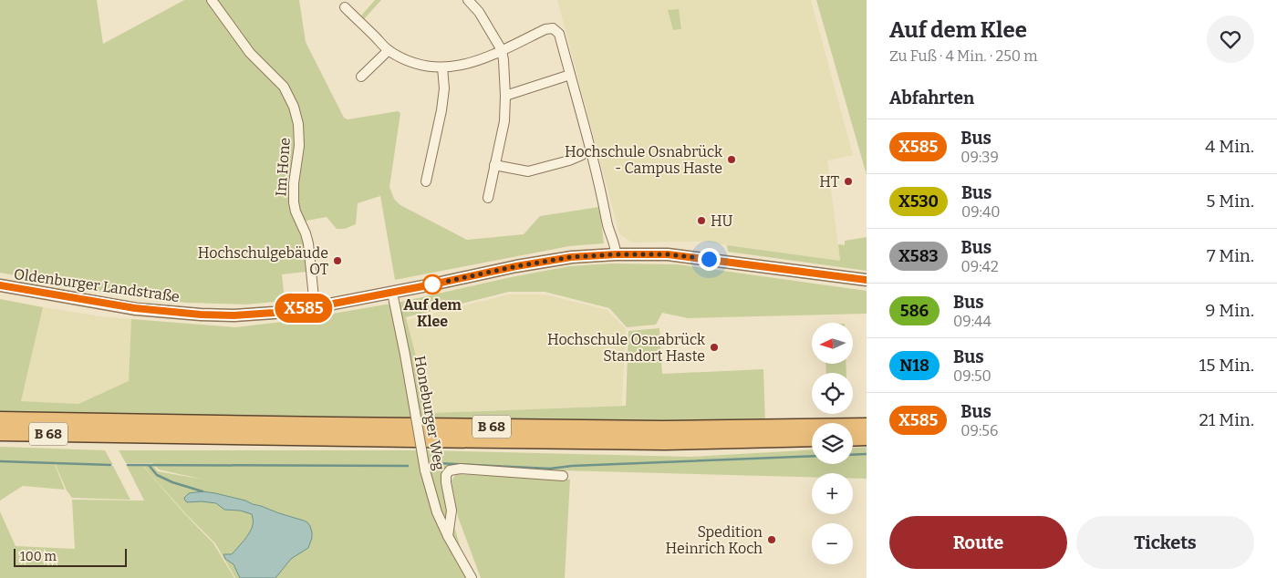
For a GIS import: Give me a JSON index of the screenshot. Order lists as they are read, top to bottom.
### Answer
{
  "streets": {
    "highway": ["B 68"],
    "street": ["Im Hone", "Oldenburger Landstraße", "Honeburger Weg"]
  },
  "crossings": [
    ["Im Hone", "Oldenburger Landstraße"],
    ["Oldenburger Landstraße", "Honeburger Weg"]
  ],
  "places": [
    "Hochschule Osnabrück - Campus Haste",
    "HT",
    "HU",
    "Hochschulgebäude OT",
    "Auf dem Klee",
    "Hochschule Osnabrück Standort Haste",
    "Spedition Heinrich Koch"
  ],
  "lines": ["bus line X585"],
  "scale_bar": "100 m",
  "north": "left",
  "page": {
    "on_map": "X585",
    "heading": [
      ["Auf dem Klee", "Zu Fuß · 4 Min. · 250 m"],
      "Abfahrten"
    ],
    "list": [
      {
        "mark": "X585",
        "name": "Bus",
        "note": "09:39",
        "value": "4 Min."
      },
      {
        "mark": "X530",
        "name": "Bus",
        "note": "09:40",
        "value": "5 Min."
      },
      {
        "mark": "X583",
        "name": "Bus",
        "note": "09:42",
        "value": "7 Min."
      },
      {
        "mark": "586",
        "name": "Bus",
        "note": "09:44",
        "value": "9 Min."
      },
      {
        "mark": "N18",
        "name": "Bus",
        "note": "09:50",
        "value": "15 Min."
      },
      {
        "mark": "X585",
        "name": "Bus",
        "note": "09:56",
        "value": "21 Min."
      }
    ],
    "map_buttons": ["+", "−"],
    "buttons": ["Route", "Tickets"],
    "scale": "100 m"
  }
}
